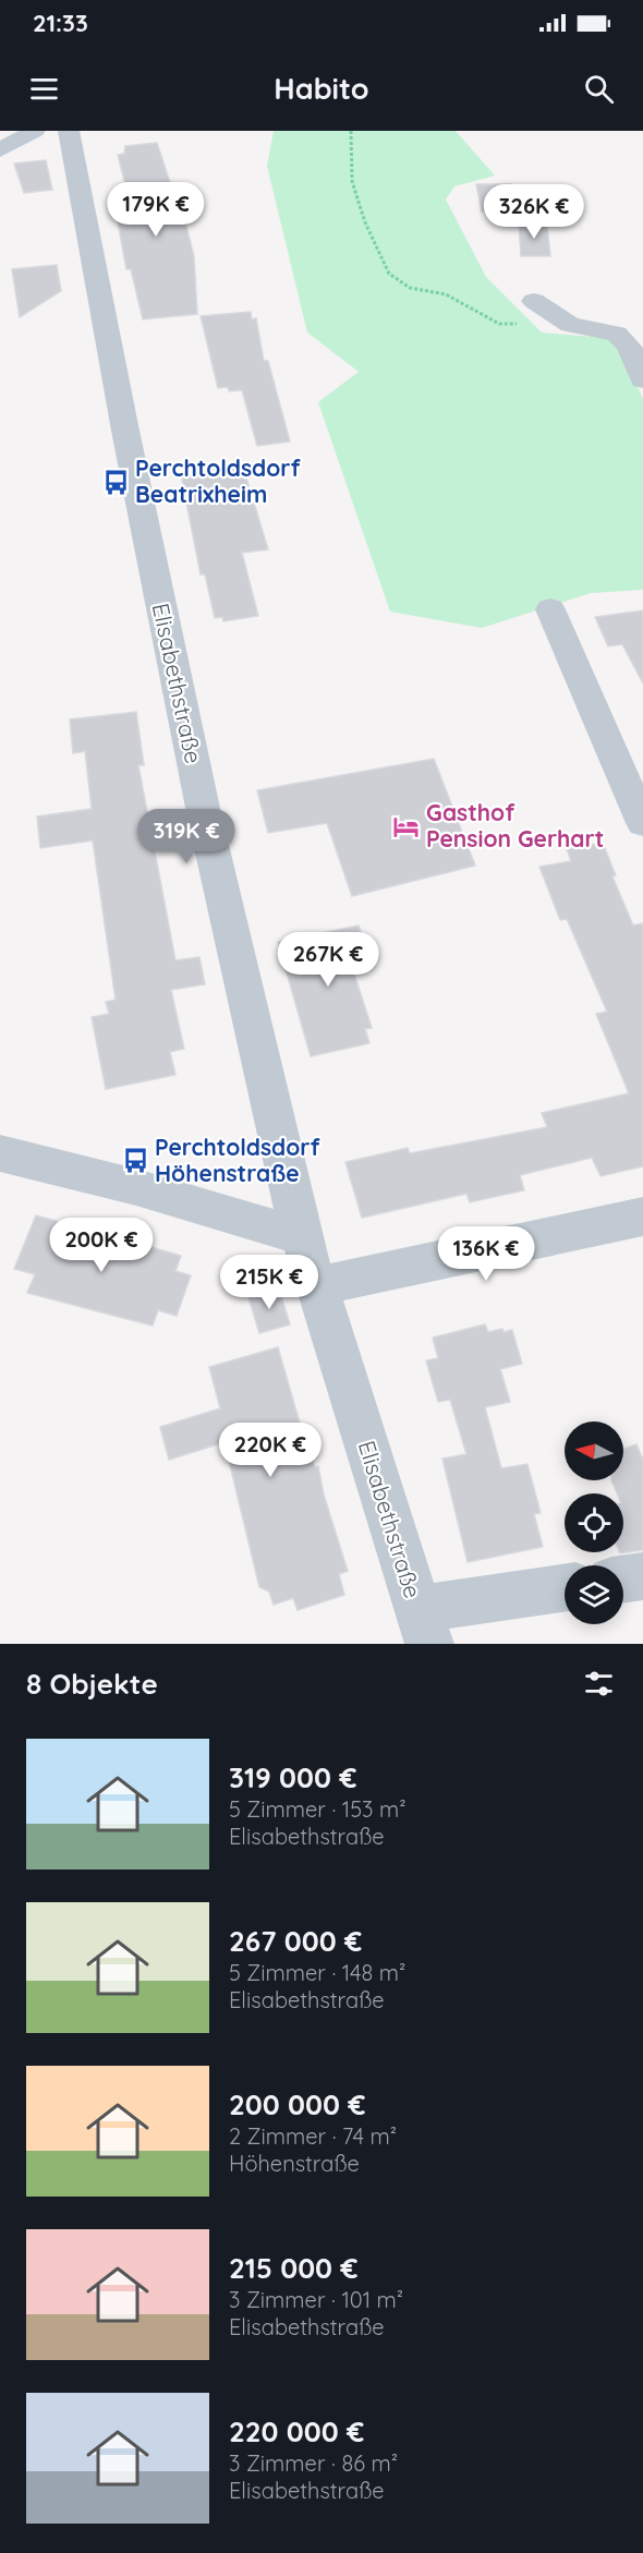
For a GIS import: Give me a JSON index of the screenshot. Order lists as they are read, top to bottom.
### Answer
{
  "streets": {
    "street": ["Elisabethstraße"]
  },
  "places": {
    "bus stop": ["Perchtoldsdorf Beatrixheim", "Perchtoldsdorf Höhenstraße"],
    "hotel": ["Gasthof Pension Gerhart"]
  },
  "north": "left",
  "page": {
    "status": "21:33",
    "header": "Habito",
    "price": [
      "179K €",
      "326K €",
      "319K €",
      "267K €",
      "200K €",
      "136K €",
      "215K €",
      "220K €"
    ],
    "heading": "8 Objekte",
    "list": [
      {
        "name": "319 000 €",
        "note": "5 Zimmer · 153 m² · Elisabethstraße"
      },
      {
        "name": "267 000 €",
        "note": "5 Zimmer · 148 m² · Elisabethstraße"
      },
      {
        "name": "200 000 €",
        "note": "2 Zimmer · 74 m² · Höhenstraße"
      },
      {
        "name": "215 000 €",
        "note": "3 Zimmer · 101 m² · Elisabethstraße"
      },
      {
        "name": "220 000 €",
        "note": "3 Zimmer · 86 m² · Elisabethstraße"
      }
    ]
  }
}
